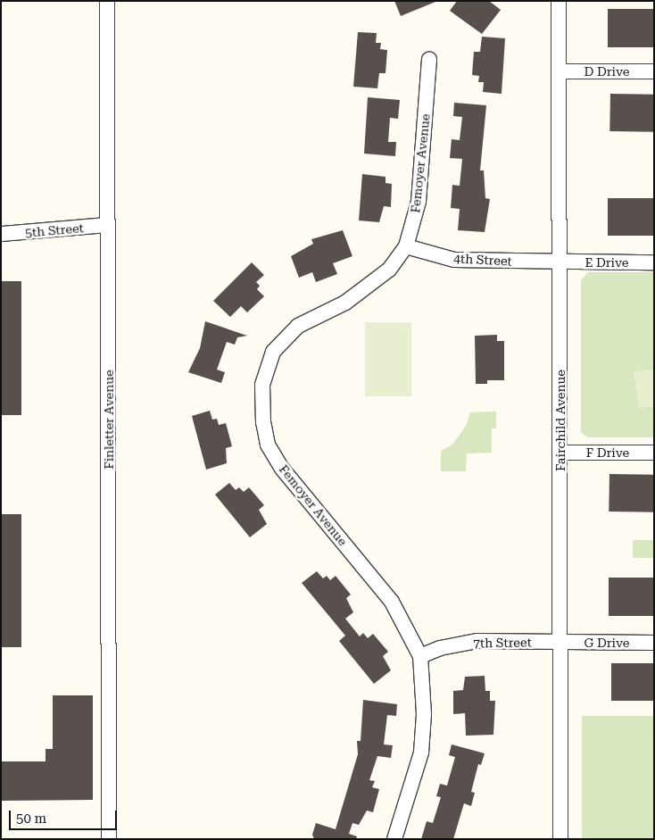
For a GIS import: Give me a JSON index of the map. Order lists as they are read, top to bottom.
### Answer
{
  "streets": {
    "street": [
      "D Drive",
      "Femoyer Avenue",
      "5th Street",
      "4th Street",
      "E Drive",
      "Finletter Avenue",
      "Fairchild Avenue",
      "F Drive",
      "7th Street",
      "G Drive"
    ]
  },
  "crossings": [
    ["D Drive", "Fairchild Avenue"],
    ["Femoyer Avenue", "4th Street"],
    ["Femoyer Avenue", "7th Street"],
    ["5th Street", "Finletter Avenue"],
    ["4th Street", "E Drive"],
    ["4th Street", "Fairchild Avenue"],
    ["E Drive", "Fairchild Avenue"],
    ["Fairchild Avenue", "F Drive"],
    ["Fairchild Avenue", "7th Street"],
    ["Fairchild Avenue", "G Drive"],
    ["7th Street", "G Drive"]
  ],
  "scale_bar": "50 m"
}
